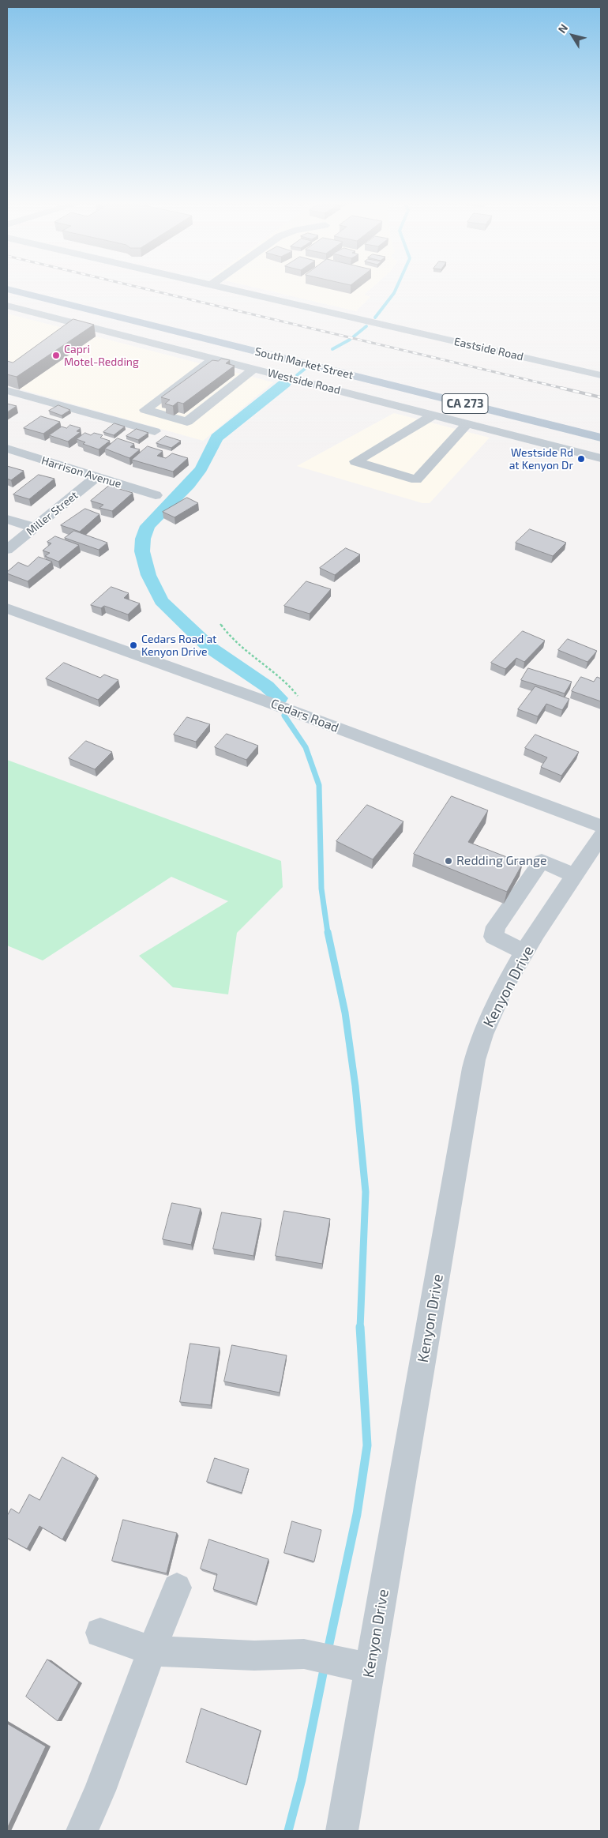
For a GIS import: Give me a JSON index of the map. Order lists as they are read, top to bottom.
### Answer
{
  "streets": {
    "main road": ["South Market Street", "CA 273"],
    "street": [
      "Eastside Road",
      "Westside Road",
      "Harrison Avenue",
      "Miller Street",
      "Cedars Road",
      "Kenyon Drive"
    ]
  },
  "crossings": [
    ["Harrison Avenue", "Miller Street"]
  ],
  "places": [
    "Capri Motel-Redding",
    "Westside Rd at Kenyon Dr",
    "Cedars Road at Kenyon Drive",
    "Redding Grange"
  ],
  "north": "top left"
}
